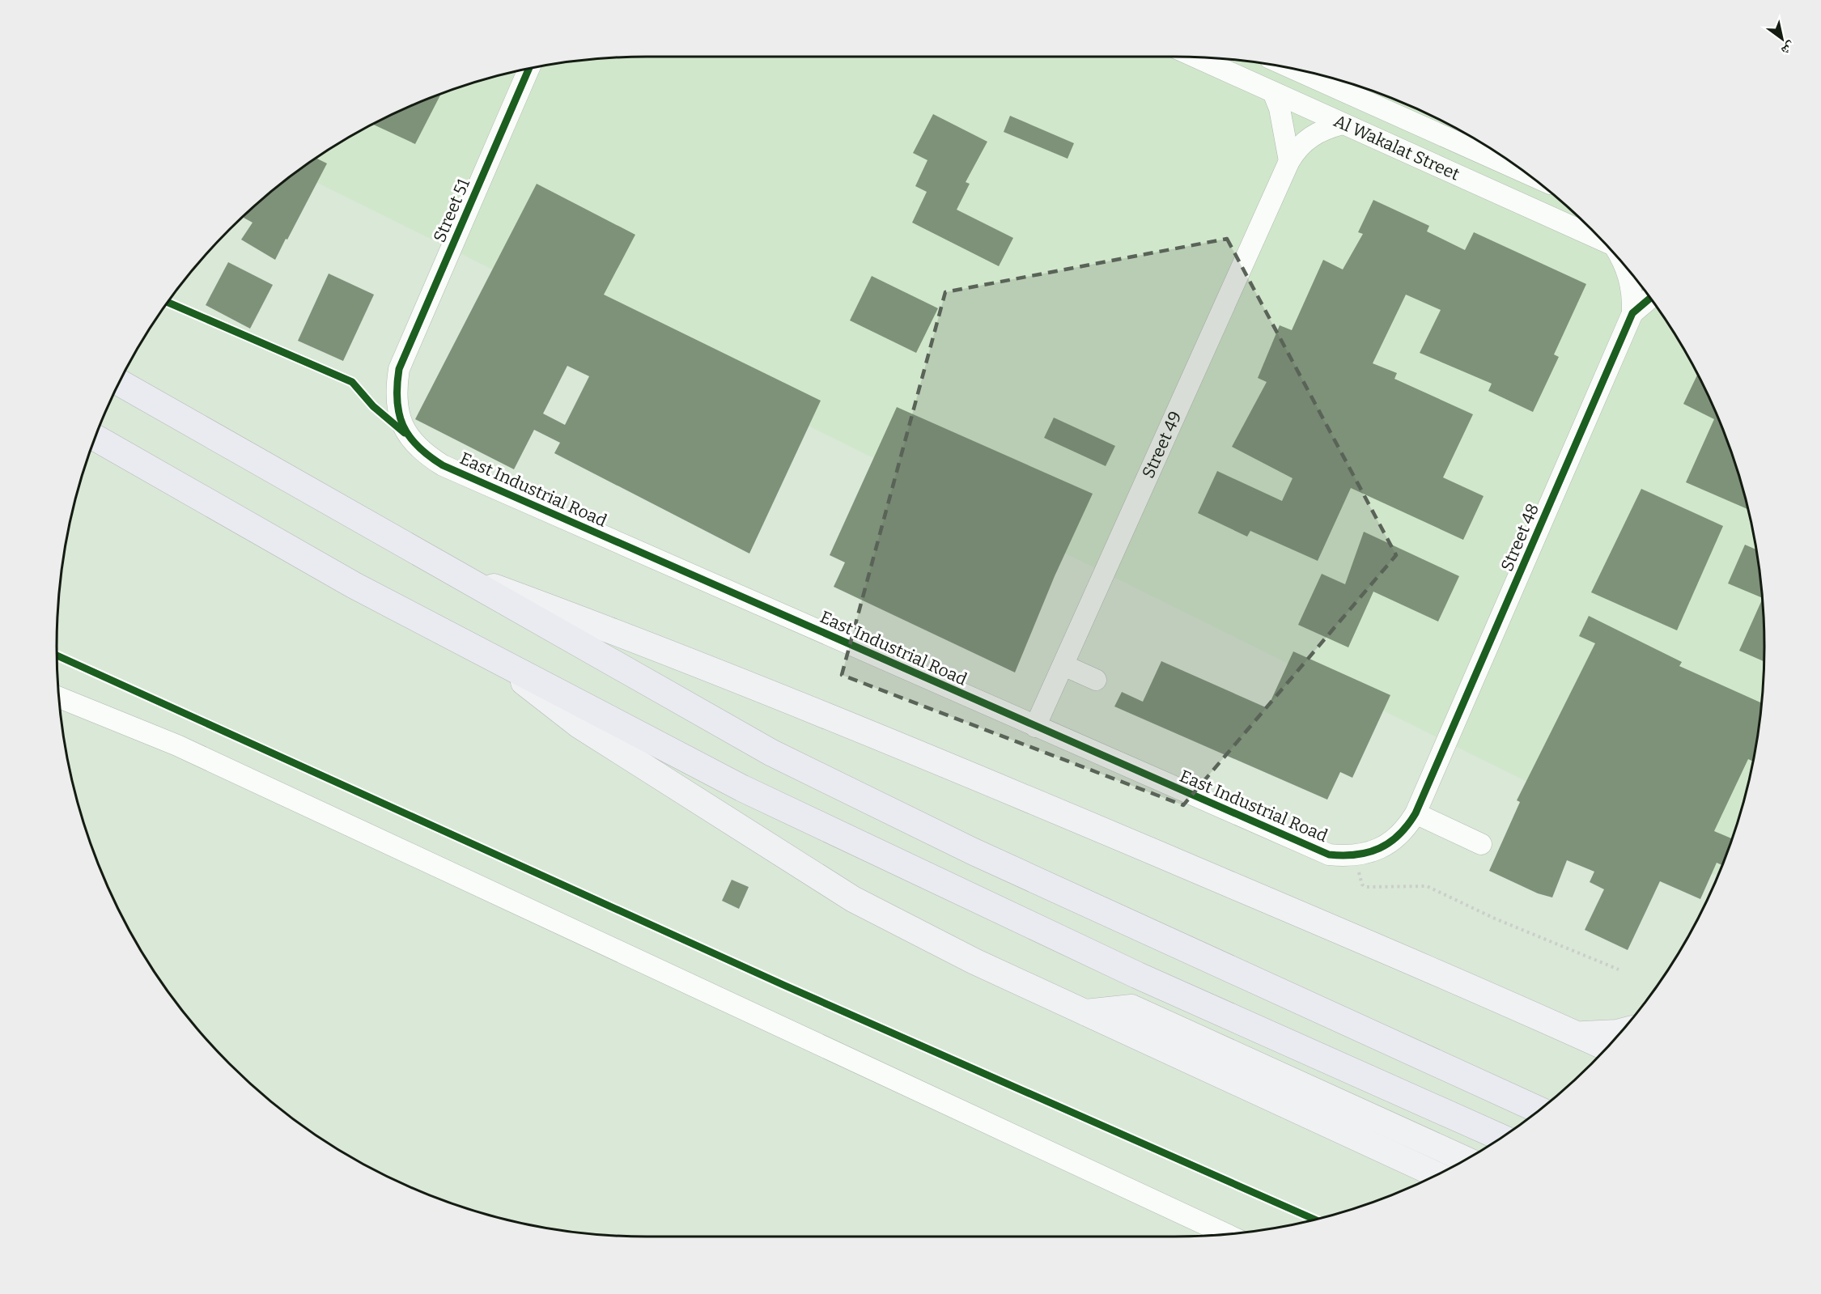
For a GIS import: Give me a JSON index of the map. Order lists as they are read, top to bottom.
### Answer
{
  "streets": {
    "street": [
      "Al Wakalat Street",
      "Street 51",
      "Street 49",
      "East Industrial Road",
      "Street 48"
    ]
  },
  "crossings": [
    ["Al Wakalat Street", "Street 49"],
    ["Street 51", "East Industrial Road"],
    ["Street 49", "East Industrial Road"],
    ["East Industrial Road", "Street 48"]
  ],
  "north": "bottom right"
}
